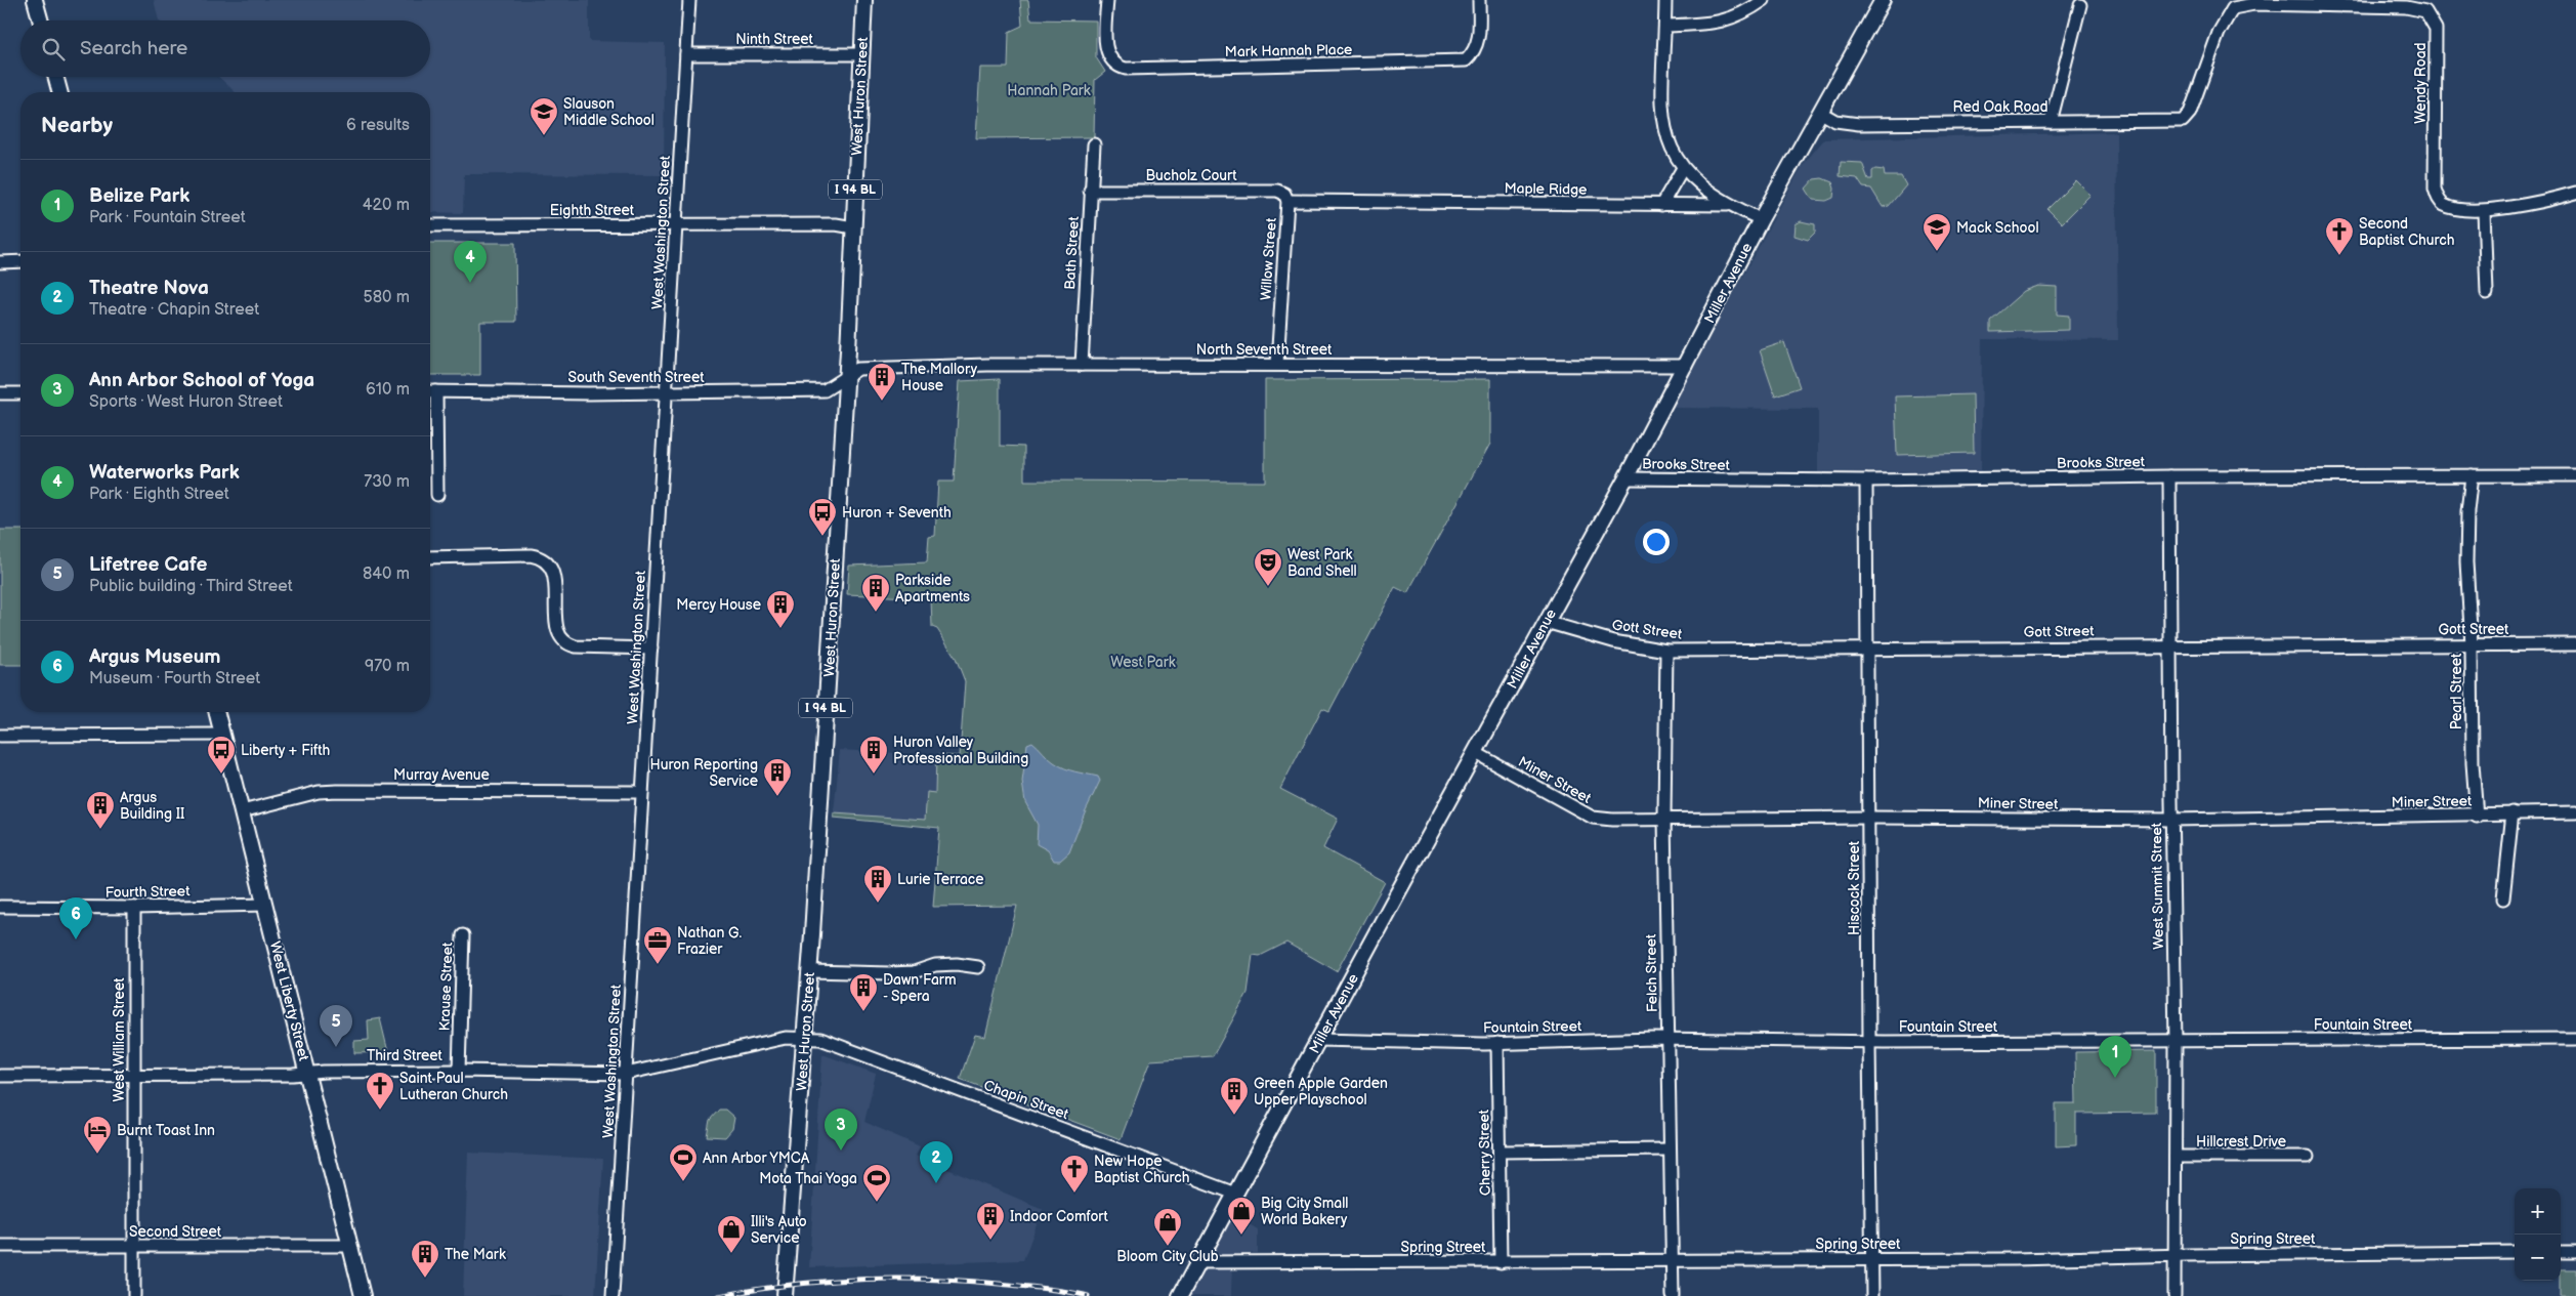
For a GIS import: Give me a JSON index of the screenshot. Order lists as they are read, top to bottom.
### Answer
{
  "streets": {
    "main road": [
      "West Huron Street",
      "I 94 BL",
      "Miller Avenue",
      "West Liberty Street"
    ],
    "street": [
      "Ninth Street",
      "Mark Hannah Place",
      "Wendy Road",
      "Red Oak Road",
      "Bucholz Court",
      "Maple Ridge",
      "Eighth Street",
      "West Washington Street",
      "Bath Street",
      "Willow Street",
      "North Seventh Street",
      "South Seventh Street",
      "Brooks Street",
      "Gott Street",
      "Pearl Street",
      "Murray Avenue",
      "Miner Street",
      "West Summit Street",
      "Hiscock Street",
      "Fourth Street",
      "Felch Street",
      "Krause Street",
      "Fountain Street",
      "West William Street",
      "Third Street",
      "Chapin Street",
      "Hillcrest Drive",
      "Cherry Street",
      "Second Street",
      "Spring Street"
    ]
  },
  "crossings": [
    ["Ninth Street", "West Huron Street"],
    ["Ninth Street", "West Washington Street"],
    ["Wendy Road", "Red Oak Road"],
    ["West Huron Street", "Eighth Street"],
    ["West Huron Street", "North Seventh Street"],
    ["West Huron Street", "South Seventh Street"],
    ["West Huron Street", "Third Street"],
    ["West Huron Street", "Chapin Street"],
    ["Red Oak Road", "Miller Avenue"],
    ["Bucholz Court", "Bath Street"],
    ["Bucholz Court", "Willow Street"],
    ["Maple Ridge", "Willow Street"],
    ["Eighth Street", "West Washington Street"],
    ["West Washington Street", "South Seventh Street"],
    ["West Washington Street", "Murray Avenue"],
    ["West Washington Street", "Third Street"],
    ["Bath Street", "North Seventh Street"],
    ["Willow Street", "North Seventh Street"],
    ["Miller Avenue", "North Seventh Street"],
    ["Miller Avenue", "Brooks Street"],
    ["Miller Avenue", "Gott Street"],
    ["Miller Avenue", "Miner Street"],
    ["Miller Avenue", "Fountain Street"],
    ["Miller Avenue", "Chapin Street"],
    ["Miller Avenue", "Spring Street"],
    ["North Seventh Street", "South Seventh Street"],
    ["Brooks Street", "Pearl Street"],
    ["Brooks Street", "West Summit Street"],
    ["Brooks Street", "Hiscock Street"],
    ["Gott Street", "Pearl Street"],
    ["Gott Street", "West Summit Street"],
    ["Gott Street", "Hiscock Street"],
    ["Gott Street", "Felch Street"],
    ["Pearl Street", "Miner Street"],
    ["Murray Avenue", "West Liberty Street"],
    ["Miner Street", "West Summit Street"],
    ["Miner Street", "Hiscock Street"],
    ["Miner Street", "Felch Street"],
    ["West Summit Street", "Fountain Street"],
    ["West Summit Street", "Hillcrest Drive"],
    ["West Summit Street", "Spring Street"],
    ["Hiscock Street", "Fountain Street"],
    ["Hiscock Street", "Spring Street"],
    ["Fourth Street", "West Liberty Street"],
    ["Fourth Street", "West William Street"],
    ["Felch Street", "Fountain Street"],
    ["Felch Street", "Spring Street"],
    ["Krause Street", "Third Street"],
    ["West Liberty Street", "Third Street"],
    ["West Liberty Street", "Second Street"],
    ["Fountain Street", "Cherry Street"],
    ["West William Street", "Third Street"],
    ["West William Street", "Second Street"],
    ["Third Street", "Chapin Street"],
    ["Cherry Street", "Spring Street"]
  ],
  "parks": ["Hannah Park", "West Park"],
  "places": {
    "school or university": ["Slauson Middle School", "Mack School"],
    "church": ["Second Baptist Church", "Saint Paul Lutheran Church", "New Hope Baptist Church"],
    "building": [
      "The Mallory House",
      "Parkside Apartments",
      "Mercy House",
      "Huron Valley Professional Building",
      "Huron Reporting Service",
      "Argus Building II",
      "Lurie Terrace",
      "Dawn Farm - Spera",
      "Green Apple Garden Upper Playschool",
      "Indoor Comfort",
      "The Mark"
    ],
    "bus stop": ["Huron + Seventh", "Liberty + Fifth"],
    "theatre": ["West Park Band Shell"],
    "office": ["Nathan G. Frazier"],
    "hotel": ["Burnt Toast Inn"],
    "sports": ["Ann Arbor YMCA", "Mota Thai Yoga"],
    "shop": ["Big City Small World Bakery", "Bloom City Club", "Illi's Auto Service"]
  },
  "page": {
    "search": "Search here",
    "heading": ["Nearby", "6 results"],
    "list": [
      {
        "mark": "1",
        "name": "Belize Park",
        "note": "Park · Fountain Street",
        "value": "420 m"
      },
      {
        "mark": "2",
        "name": "Theatre Nova",
        "note": "Theatre · Chapin Street",
        "value": "580 m"
      },
      {
        "mark": "3",
        "name": "Ann Arbor School of Yoga",
        "note": "Sports · West Huron Street",
        "value": "610 m"
      },
      {
        "mark": "4",
        "name": "Waterworks Park",
        "note": "Park · Eighth Street",
        "value": "730 m"
      },
      {
        "mark": "5",
        "name": "Lifetree Cafe",
        "note": "Public building · Third Street",
        "value": "840 m"
      },
      {
        "mark": "6",
        "name": "Argus Museum",
        "note": "Museum · Fourth Street",
        "value": "970 m"
      }
    ],
    "pins": [
      "4",
      "6",
      "5",
      "1",
      "3",
      "2"
    ],
    "map_buttons": ["+", "−"]
  }
}
